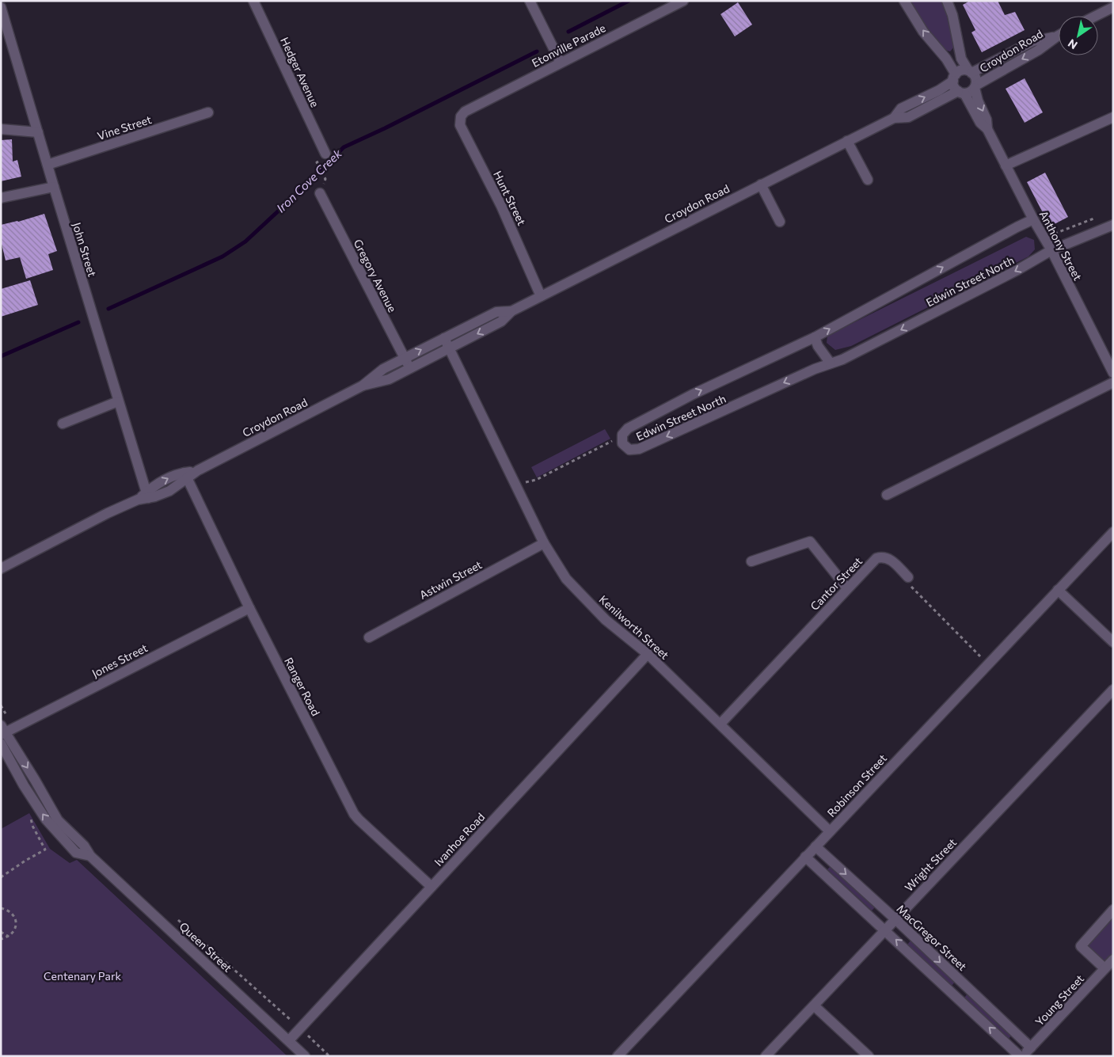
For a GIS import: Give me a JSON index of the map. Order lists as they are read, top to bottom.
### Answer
{
  "streets": {
    "street": [
      "Etonville Parade",
      "Croydon Road",
      "Hedger Avenue",
      "Vine Street",
      "Hunt Street",
      "Anthony Street",
      "John Street",
      "Gregory Avenue",
      "Edwin Street North",
      "Astwin Street",
      "Cantor Street",
      "Kenilworth Street",
      "Jones Street",
      "Ranger Road",
      "Robinson Street",
      "Ivanhoe Road",
      "Wright Street",
      "MacGregor Street",
      "Queen Street",
      "Young Street"
    ]
  },
  "crossings": [
    ["Etonville Parade", "Hunt Street"],
    ["Croydon Road", "Hunt Street"],
    ["Croydon Road", "Anthony Street"],
    ["Croydon Road", "John Street"],
    ["Croydon Road", "Gregory Avenue"],
    ["Croydon Road", "Kenilworth Street"],
    ["Croydon Road", "Ranger Road"],
    ["Vine Street", "John Street"],
    ["Anthony Street", "Edwin Street North"],
    ["Astwin Street", "Kenilworth Street"],
    ["Cantor Street", "Kenilworth Street"],
    ["Kenilworth Street", "Robinson Street"],
    ["Kenilworth Street", "Ivanhoe Road"],
    ["Jones Street", "Ranger Road"],
    ["Jones Street", "Queen Street"],
    ["Ranger Road", "Ivanhoe Road"],
    ["Robinson Street", "MacGregor Street"],
    ["Ivanhoe Road", "Queen Street"],
    ["Wright Street", "MacGregor Street"],
    ["MacGregor Street", "Young Street"]
  ],
  "water": ["Iron Cove Creek"],
  "parks": ["Centenary Park"],
  "north": "bottom left"
}
